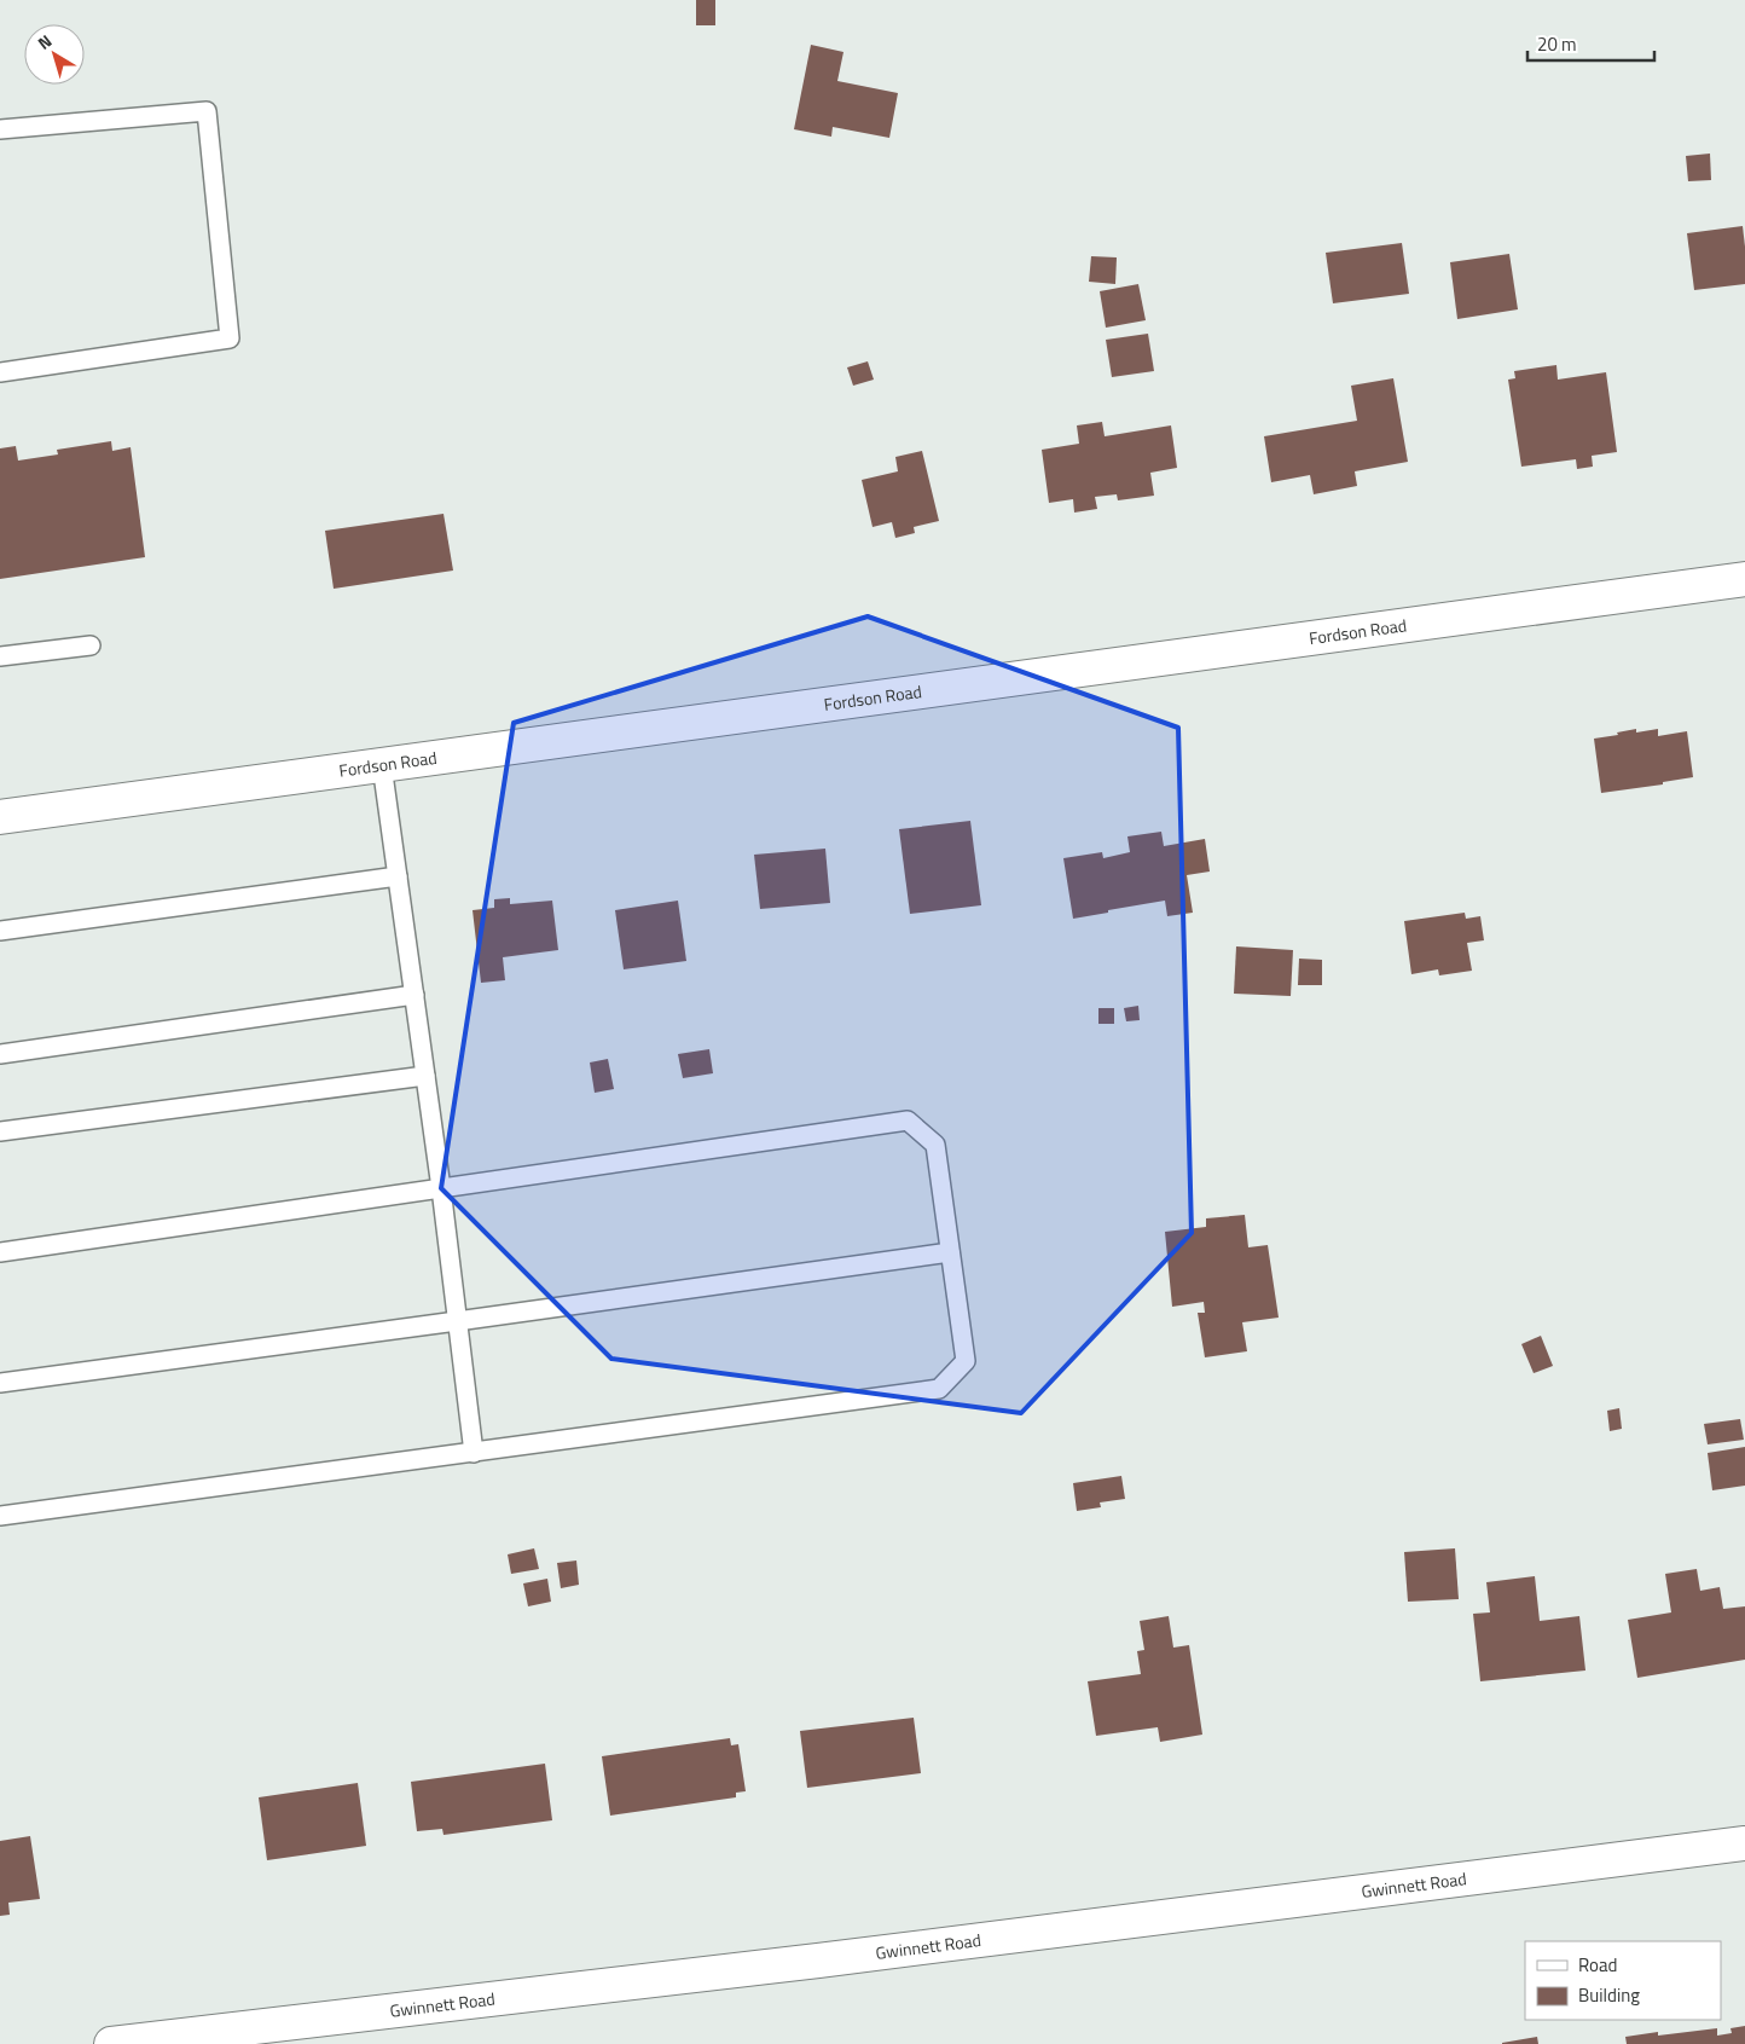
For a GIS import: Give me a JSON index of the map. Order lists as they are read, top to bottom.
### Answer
{
  "streets": {
    "street": ["Fordson Road", "Gwinnett Road"]
  },
  "legend": ["Road", "Building"],
  "scale_bar": "20 m",
  "north": "top left"
}
